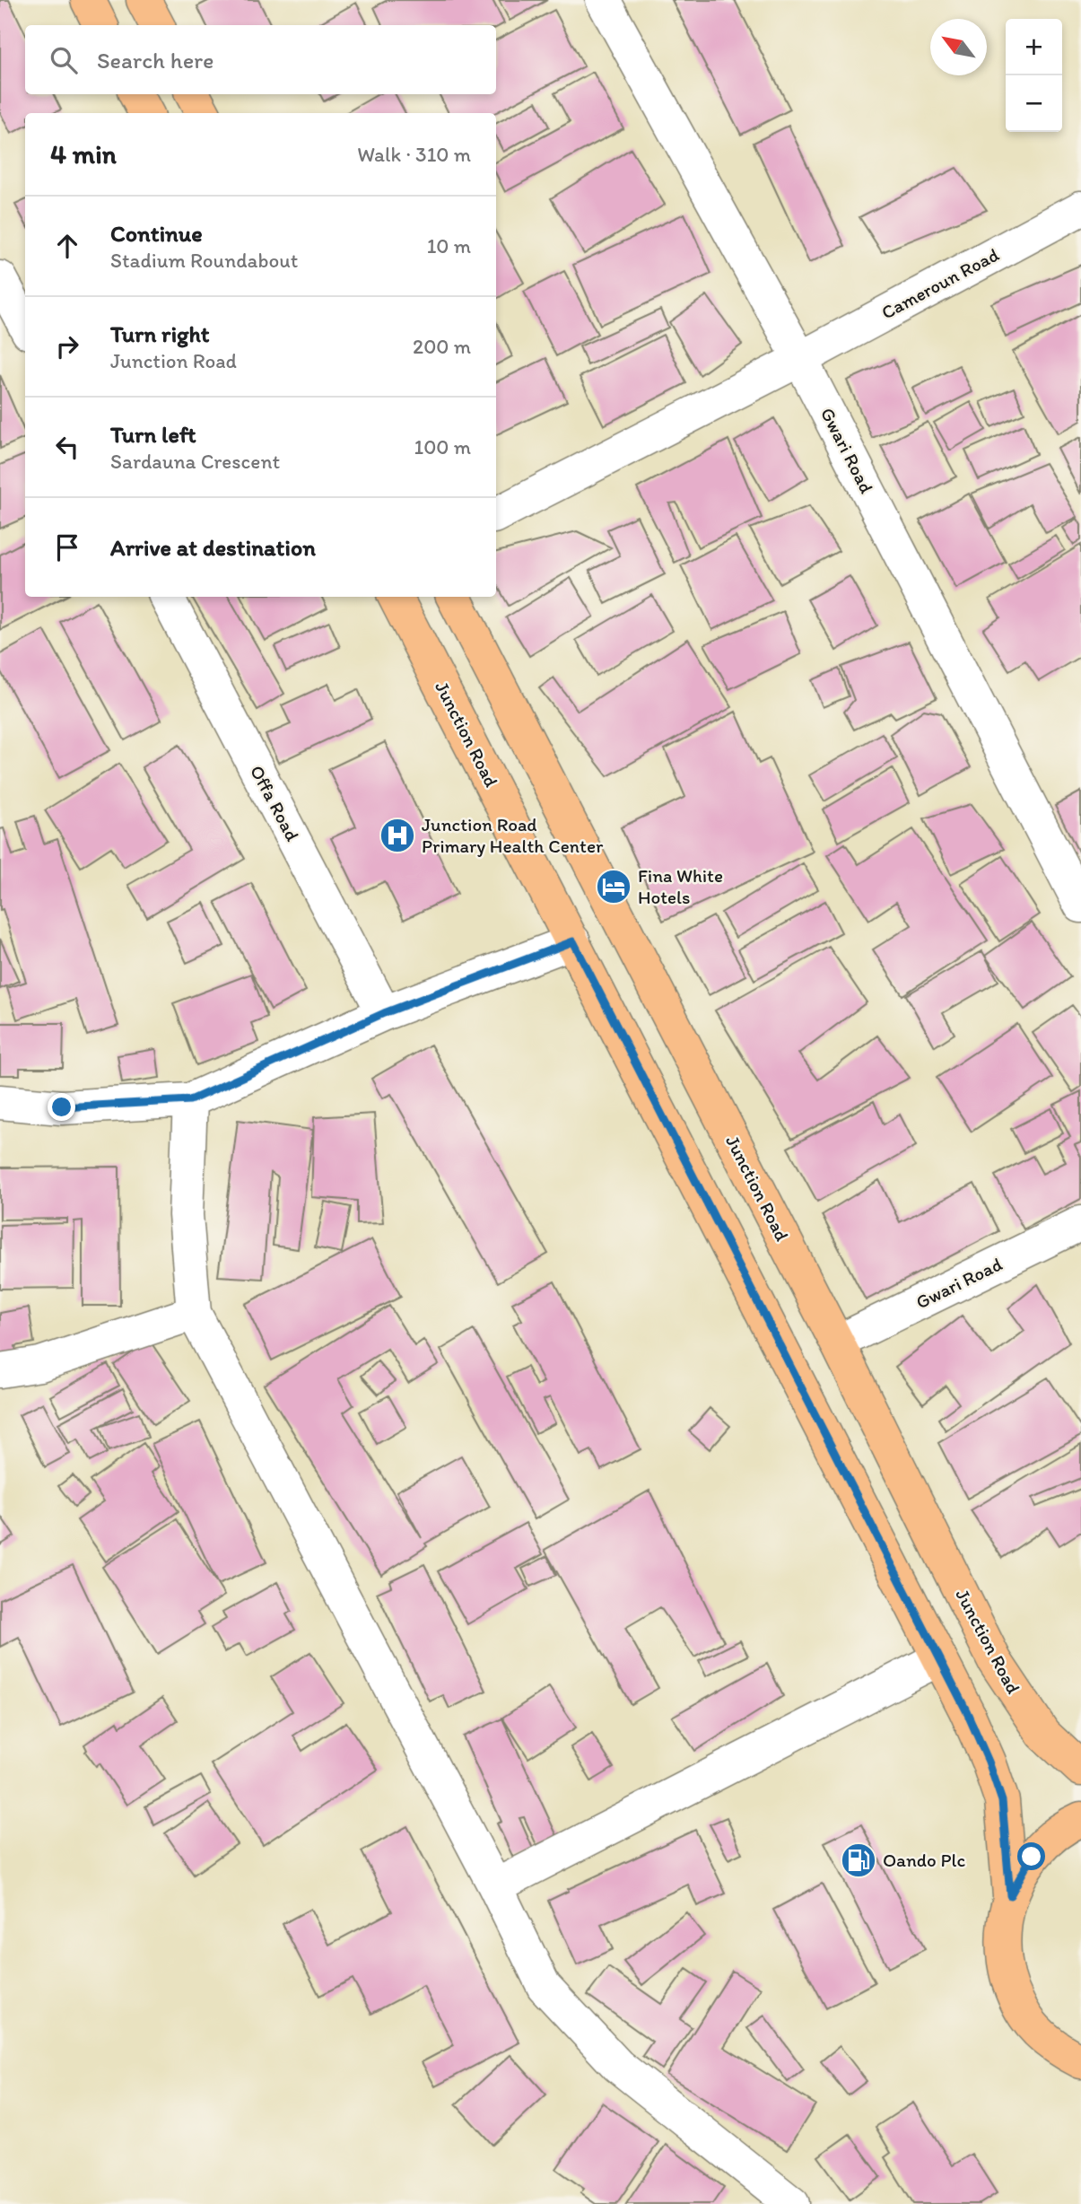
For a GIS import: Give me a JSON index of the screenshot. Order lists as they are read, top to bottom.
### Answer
{
  "streets": {
    "main road": ["Junction Road"],
    "street": ["Cameroun Road", "Gwari Road", "Offa Road"]
  },
  "crossings": [
    ["Cameroun Road", "Gwari Road"],
    ["Gwari Road", "Junction Road"]
  ],
  "places": {
    "hospital": ["Junction Road Primary Health Center"],
    "hotel": ["Fina White Hotels"],
    "fuel station": ["Oando Plc"]
  },
  "north": "top left",
  "page": {
    "map_buttons": ["+", "−"],
    "search": "Search here",
    "heading": ["4 min", "Walk · 310 m"],
    "list": [
      ["Continue", "Stadium Roundabout", "10 m"],
      ["Turn right", "Junction Road", "200 m"],
      ["Turn left", "Sardauna Crescent", "100 m"],
      "Arrive at destination"
    ]
  }
}
